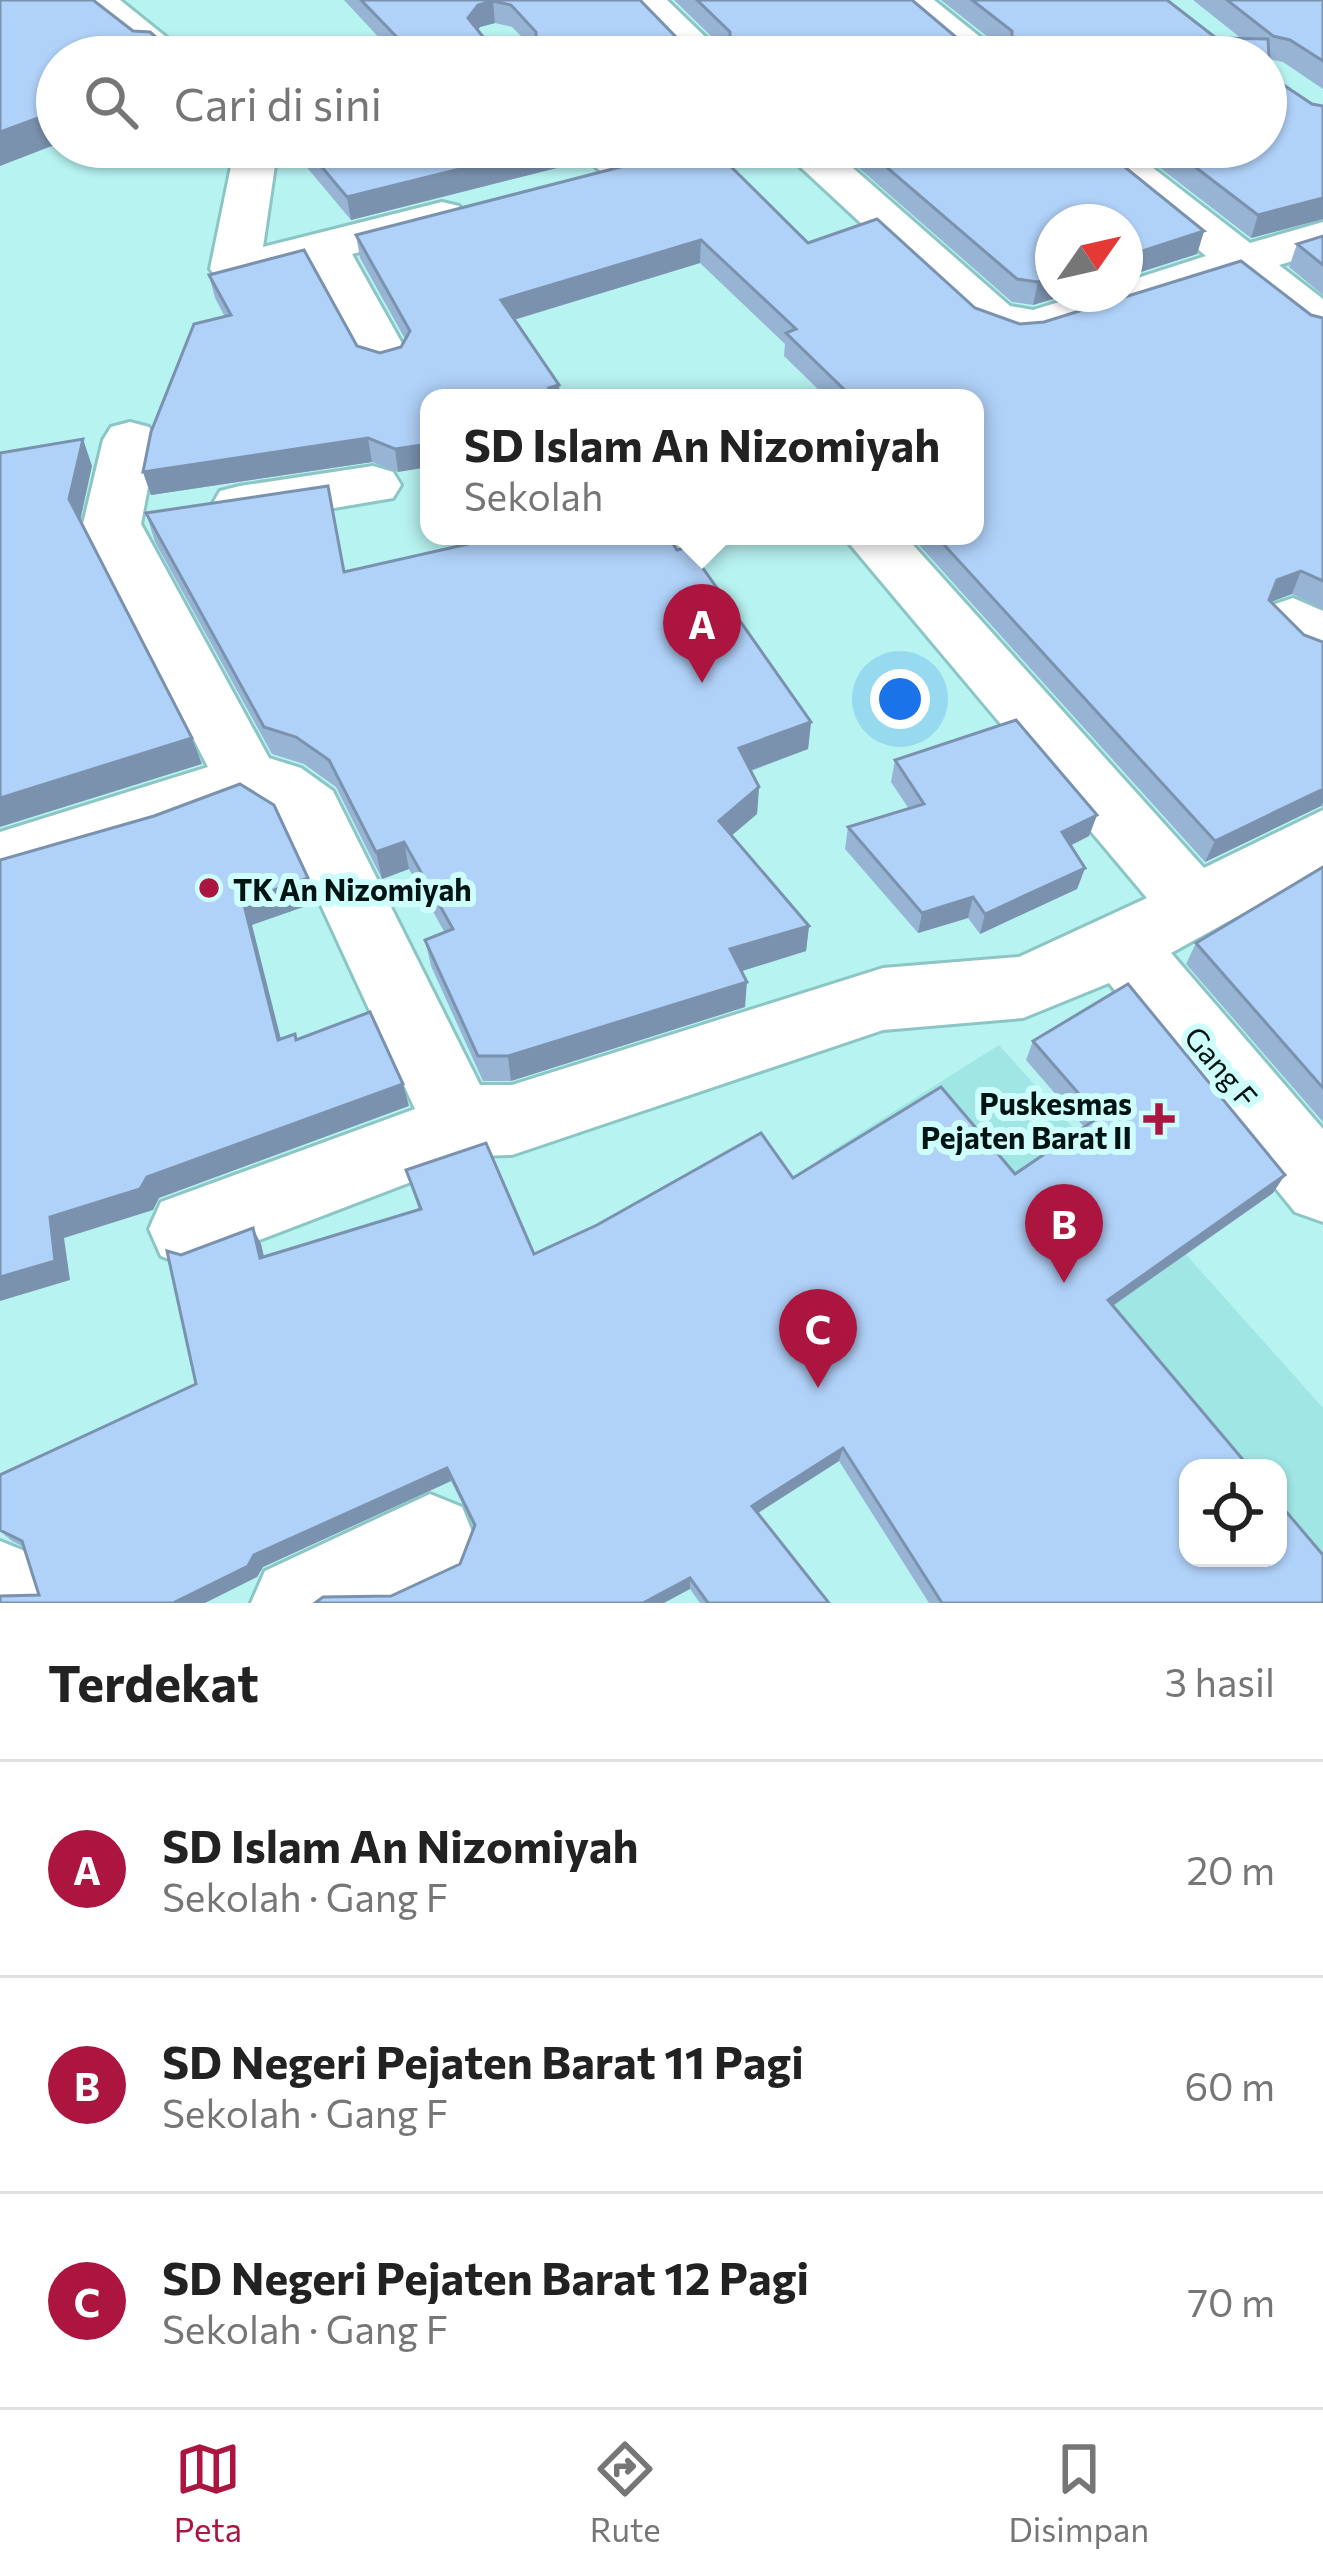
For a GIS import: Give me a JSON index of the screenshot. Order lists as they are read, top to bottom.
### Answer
{
  "streets": {
    "street": ["Gang F"]
  },
  "places": {
    "other": ["TK An Nizomiyah"],
    "health": ["Puskesmas Pejaten Barat II"]
  },
  "north": "top right",
  "page": {
    "search": "Cari di sini",
    "popup": ["SD Islam An Nizomiyah", "Sekolah"],
    "pins": ["A", "B", "C"],
    "heading": ["Terdekat", "3 hasil"],
    "list": [
      {
        "mark": "A",
        "name": "SD Islam An Nizomiyah",
        "note": "Sekolah · Gang F",
        "value": "20 m"
      },
      {
        "mark": "B",
        "name": "SD Negeri Pejaten Barat 11 Pagi",
        "note": "Sekolah · Gang F",
        "value": "60 m"
      },
      {
        "mark": "C",
        "name": "SD Negeri Pejaten Barat 12 Pagi",
        "note": "Sekolah · Gang F",
        "value": "70 m"
      }
    ],
    "nav": ["Peta", "Rute", "Disimpan"]
  }
}
